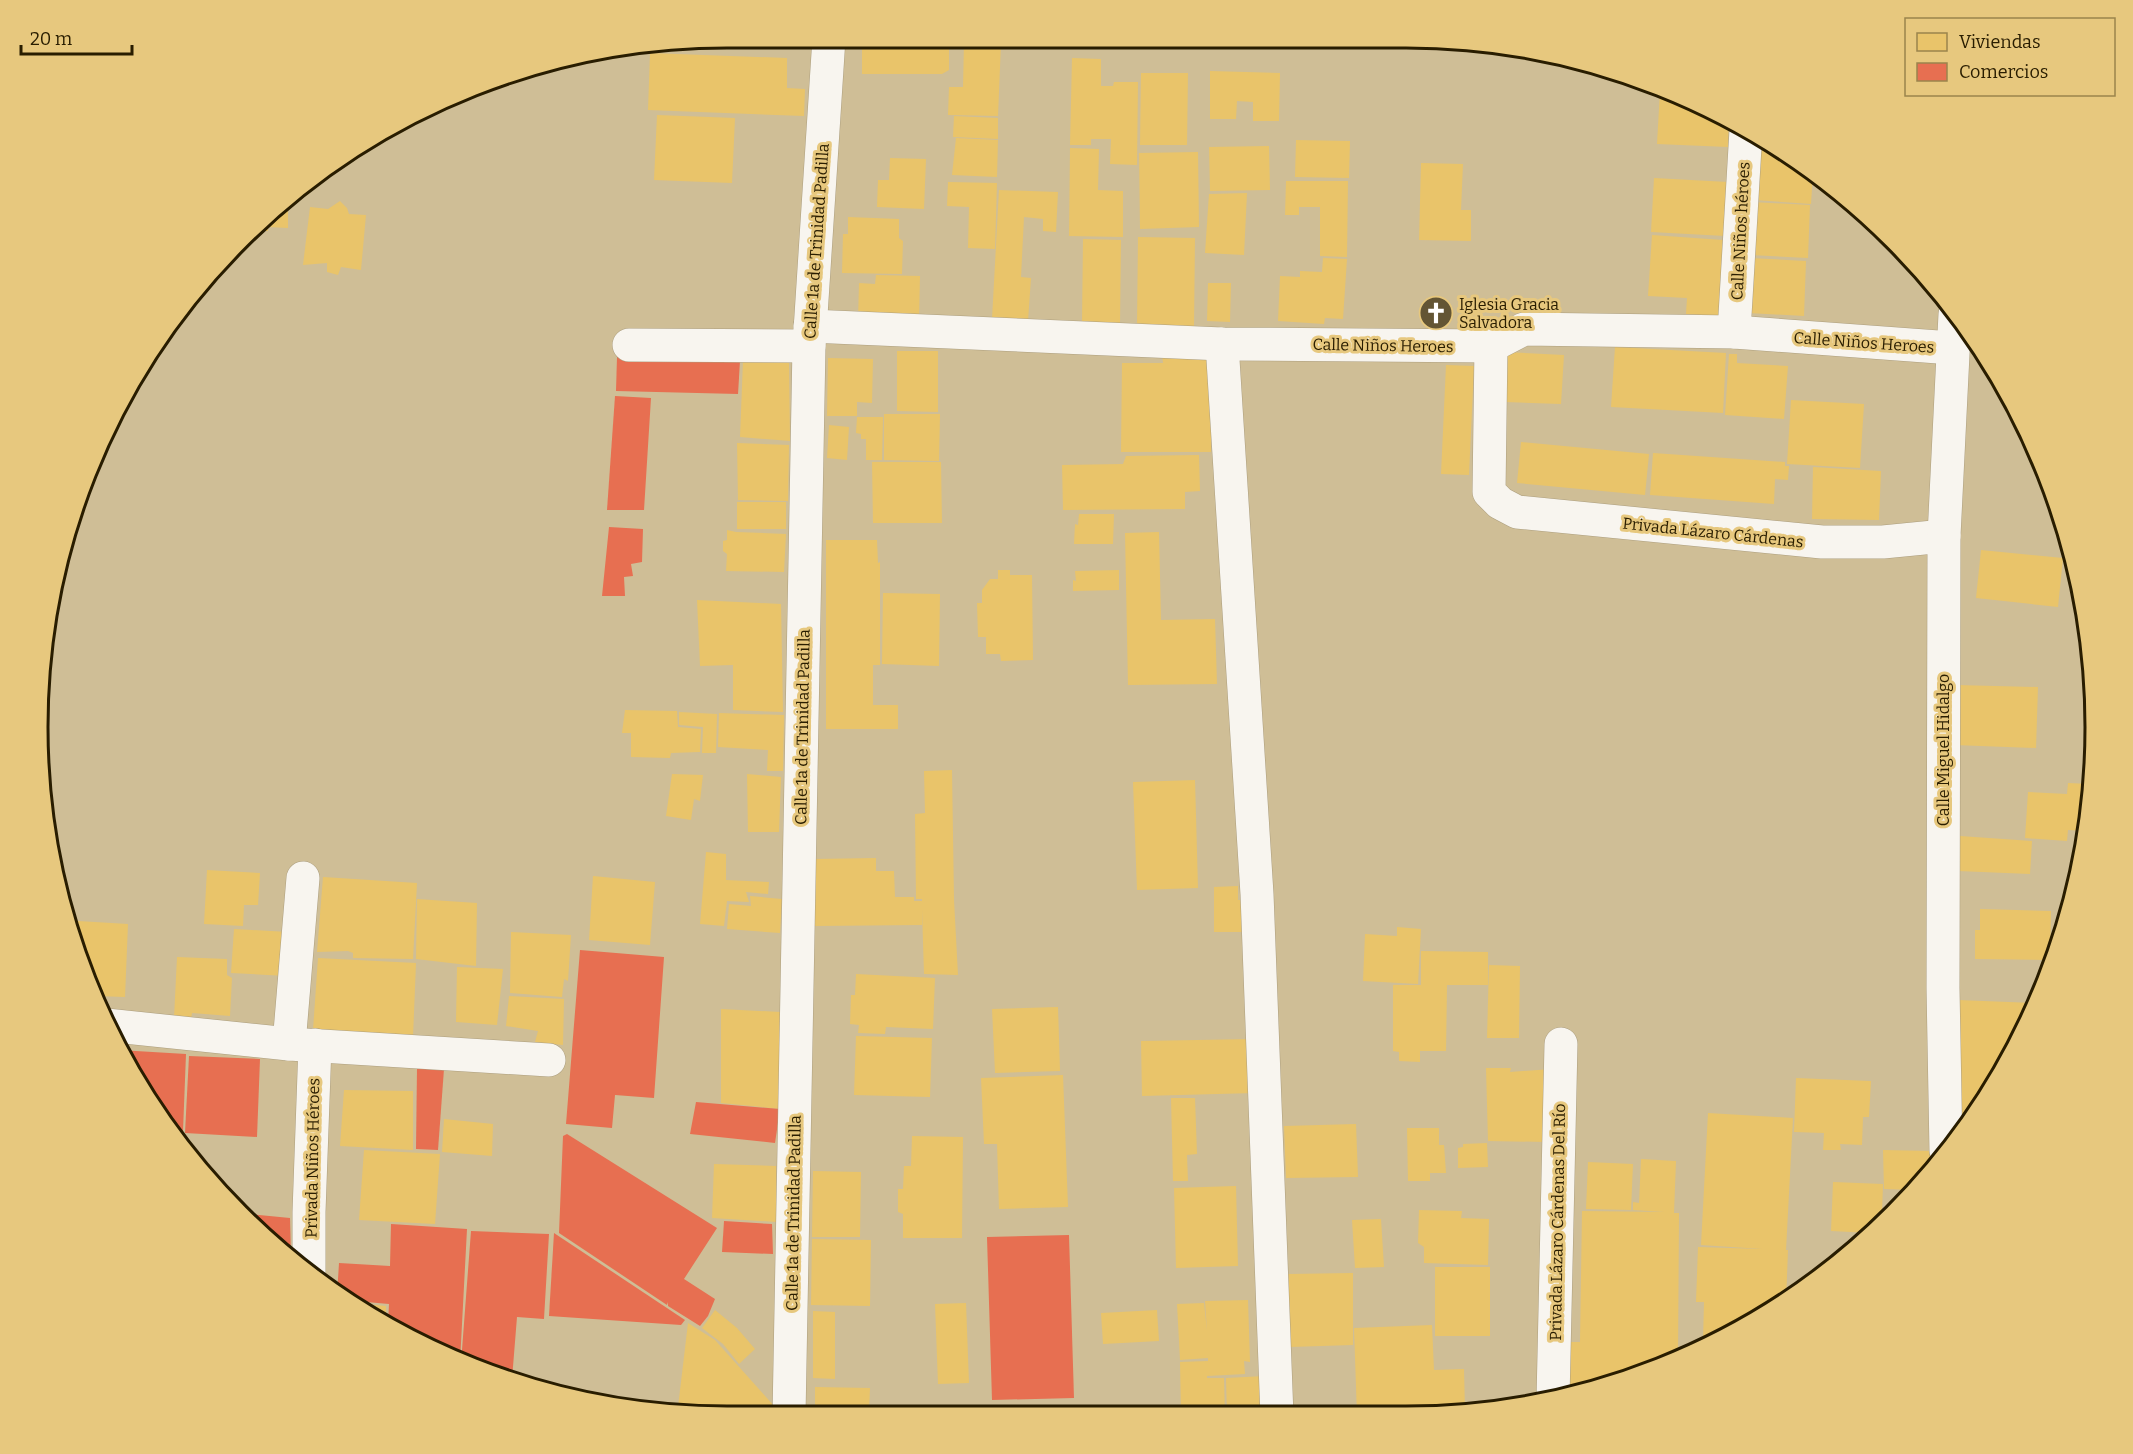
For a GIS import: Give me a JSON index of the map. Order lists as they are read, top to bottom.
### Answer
{
  "streets": {
    "street": [
      "Calle Niños héroes",
      "Calle 1a de Trinidad Padilla",
      "Calle Niños Heroes",
      "Privada Lázaro Cárdenas",
      "Calle Miguel Hidalgo",
      "Privada Niños Héroes",
      "Privada Lázaro Cárdenas Del Río"
    ]
  },
  "crossings": [
    ["Calle Niños héroes", "Calle Niños Heroes"],
    ["Calle 1a de Trinidad Padilla", "Calle Niños Heroes"],
    ["Calle Niños Heroes", "Privada Lázaro Cárdenas"],
    ["Calle Niños Heroes", "Calle Miguel Hidalgo"],
    ["Privada Lázaro Cárdenas", "Calle Miguel Hidalgo"]
  ],
  "places": {
    "church": ["Iglesia Gracia Salvadora"]
  },
  "legend": ["Viviendas", "Comercios"],
  "scale_bar": "20 m"
}
